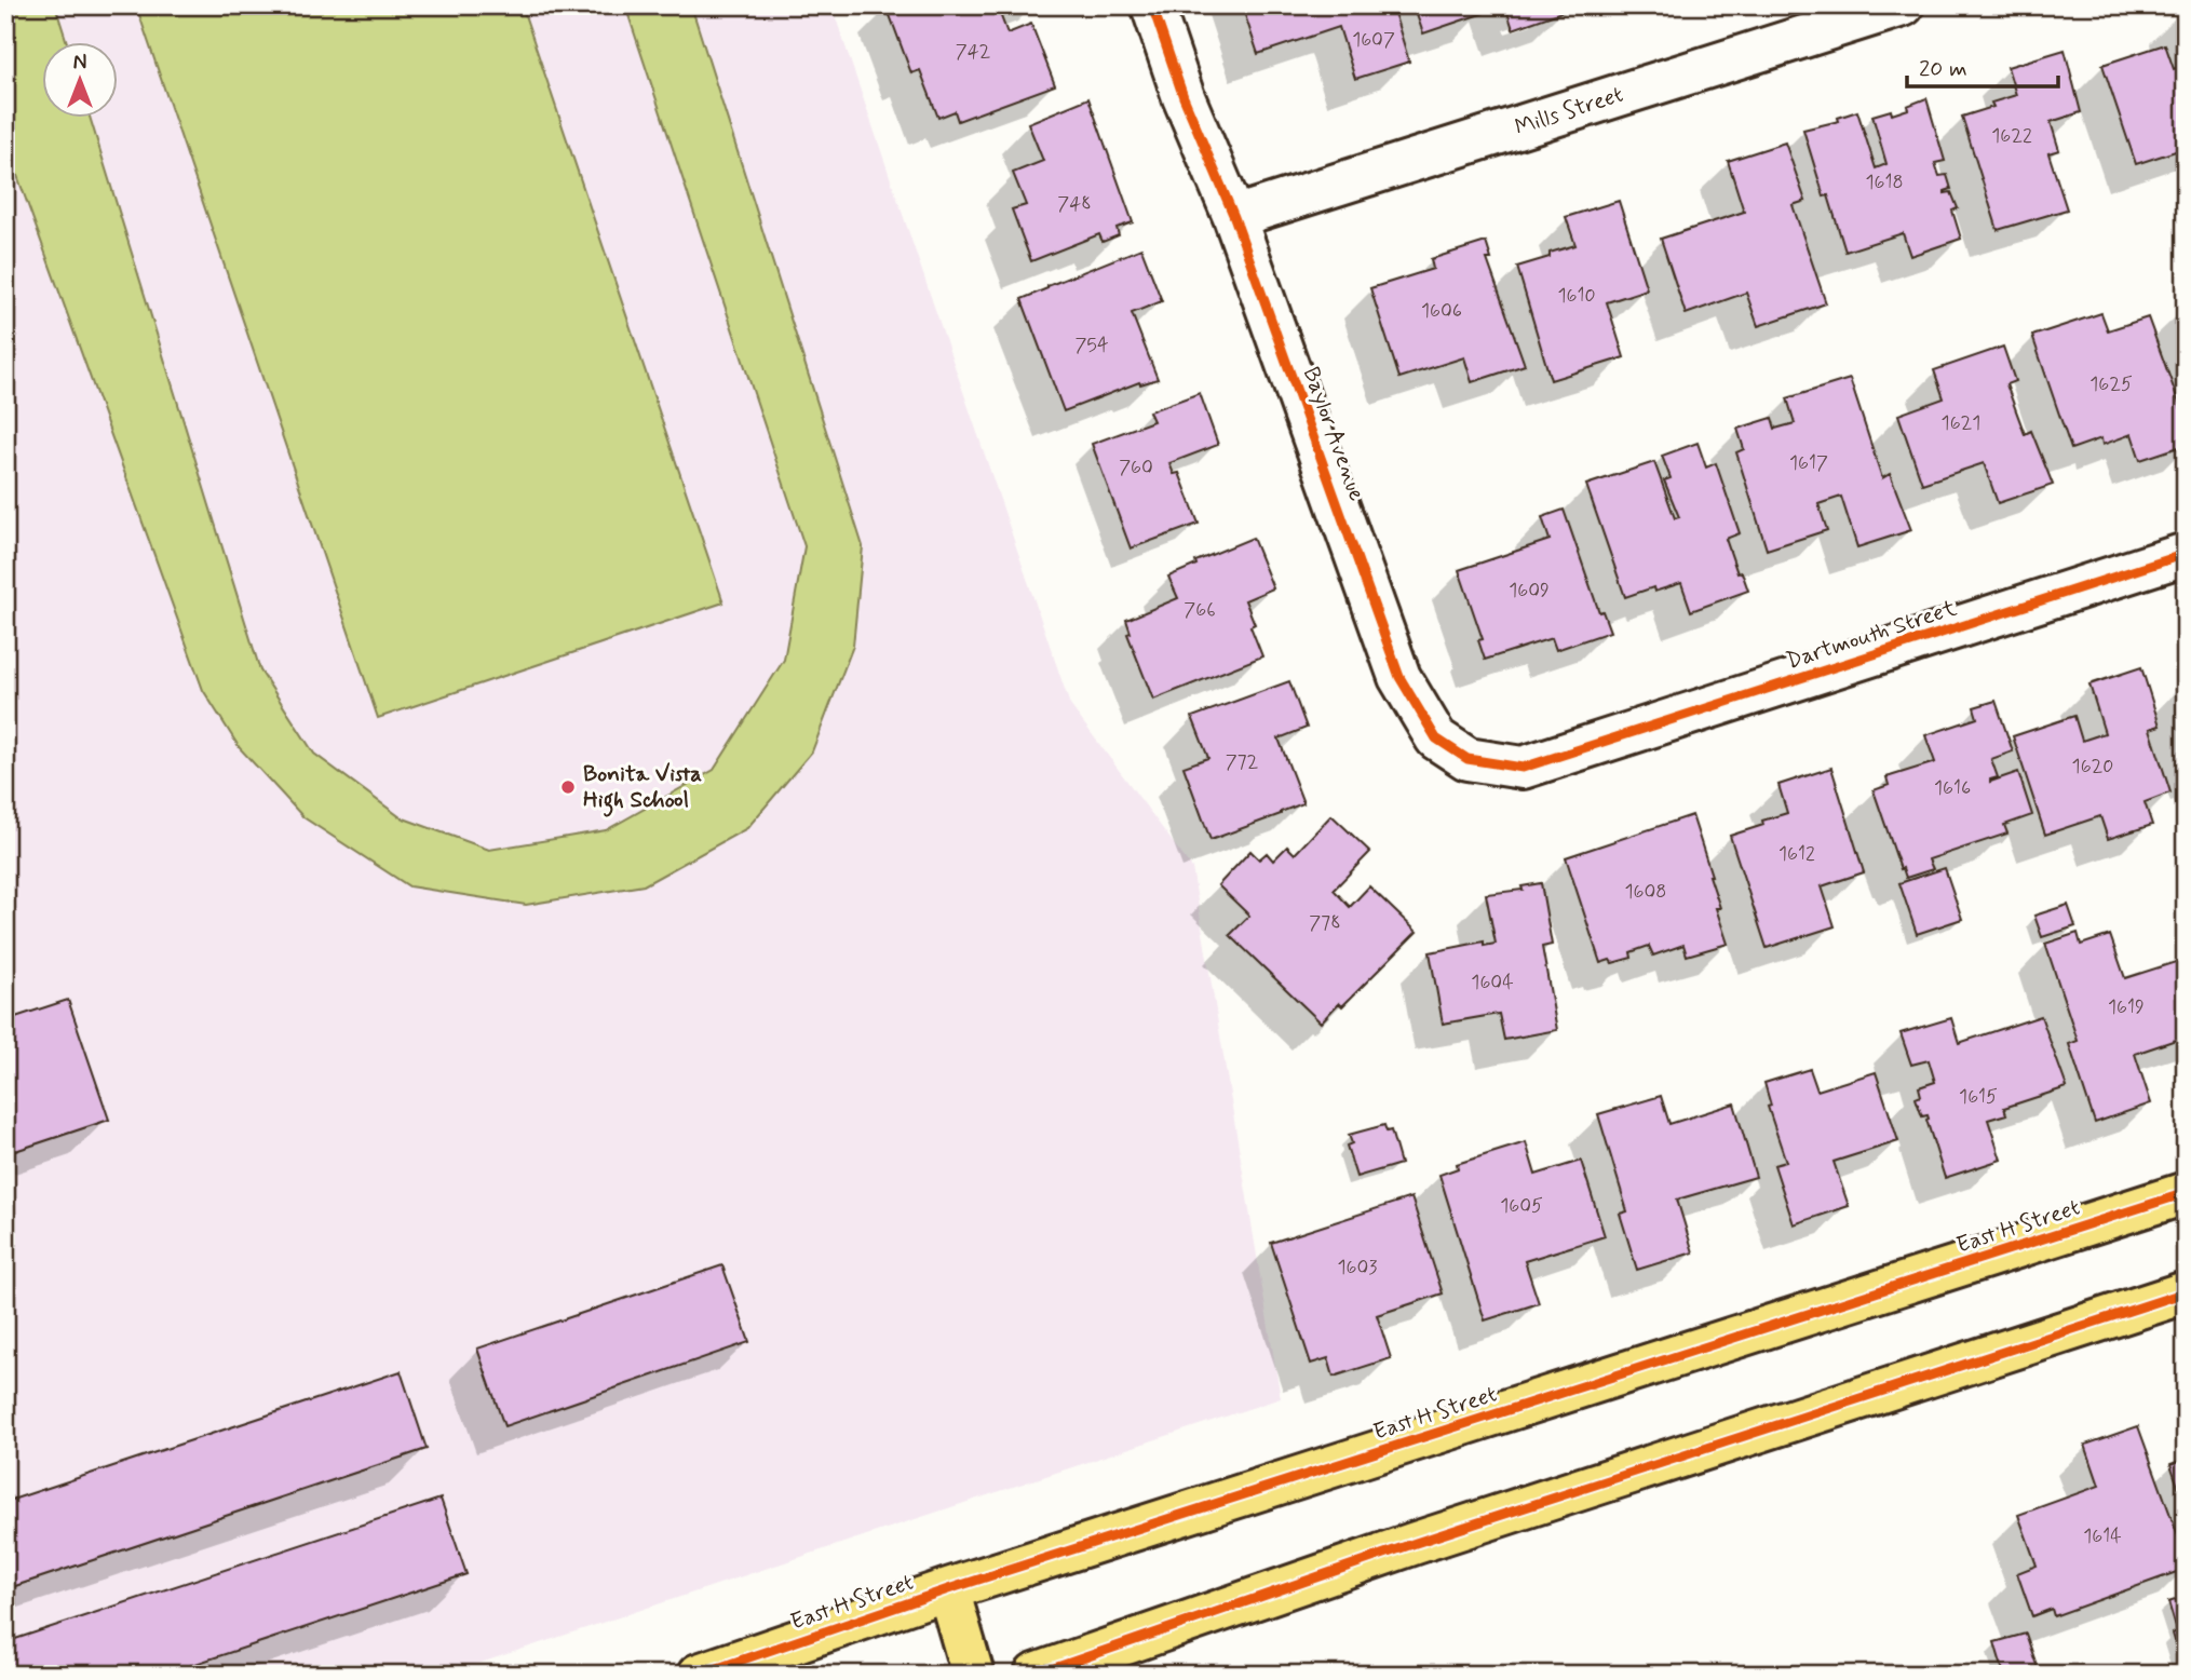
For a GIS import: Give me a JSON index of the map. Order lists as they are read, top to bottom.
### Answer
{
  "streets": {
    "main road": ["East H Street"],
    "street": ["Mills Street", "Baylor Avenue", "Dartmouth Street"]
  },
  "crossings": [
    ["Mills Street", "Baylor Avenue"],
    ["Baylor Avenue", "Dartmouth Street"]
  ],
  "places": ["Bonita Vista High School"],
  "house_numbers": [
    "1607",
    "742",
    "1622",
    "1618",
    "748",
    "1610",
    "1606",
    "754",
    "1625",
    "1621",
    "1617",
    "760",
    "1609",
    "766",
    "772",
    "1620",
    "1616",
    "1612",
    "1608",
    "778",
    "1604",
    "1619",
    "1615",
    "1605",
    "1603",
    "1614"
  ],
  "scale_bar": "20 m",
  "north": "top"
}
